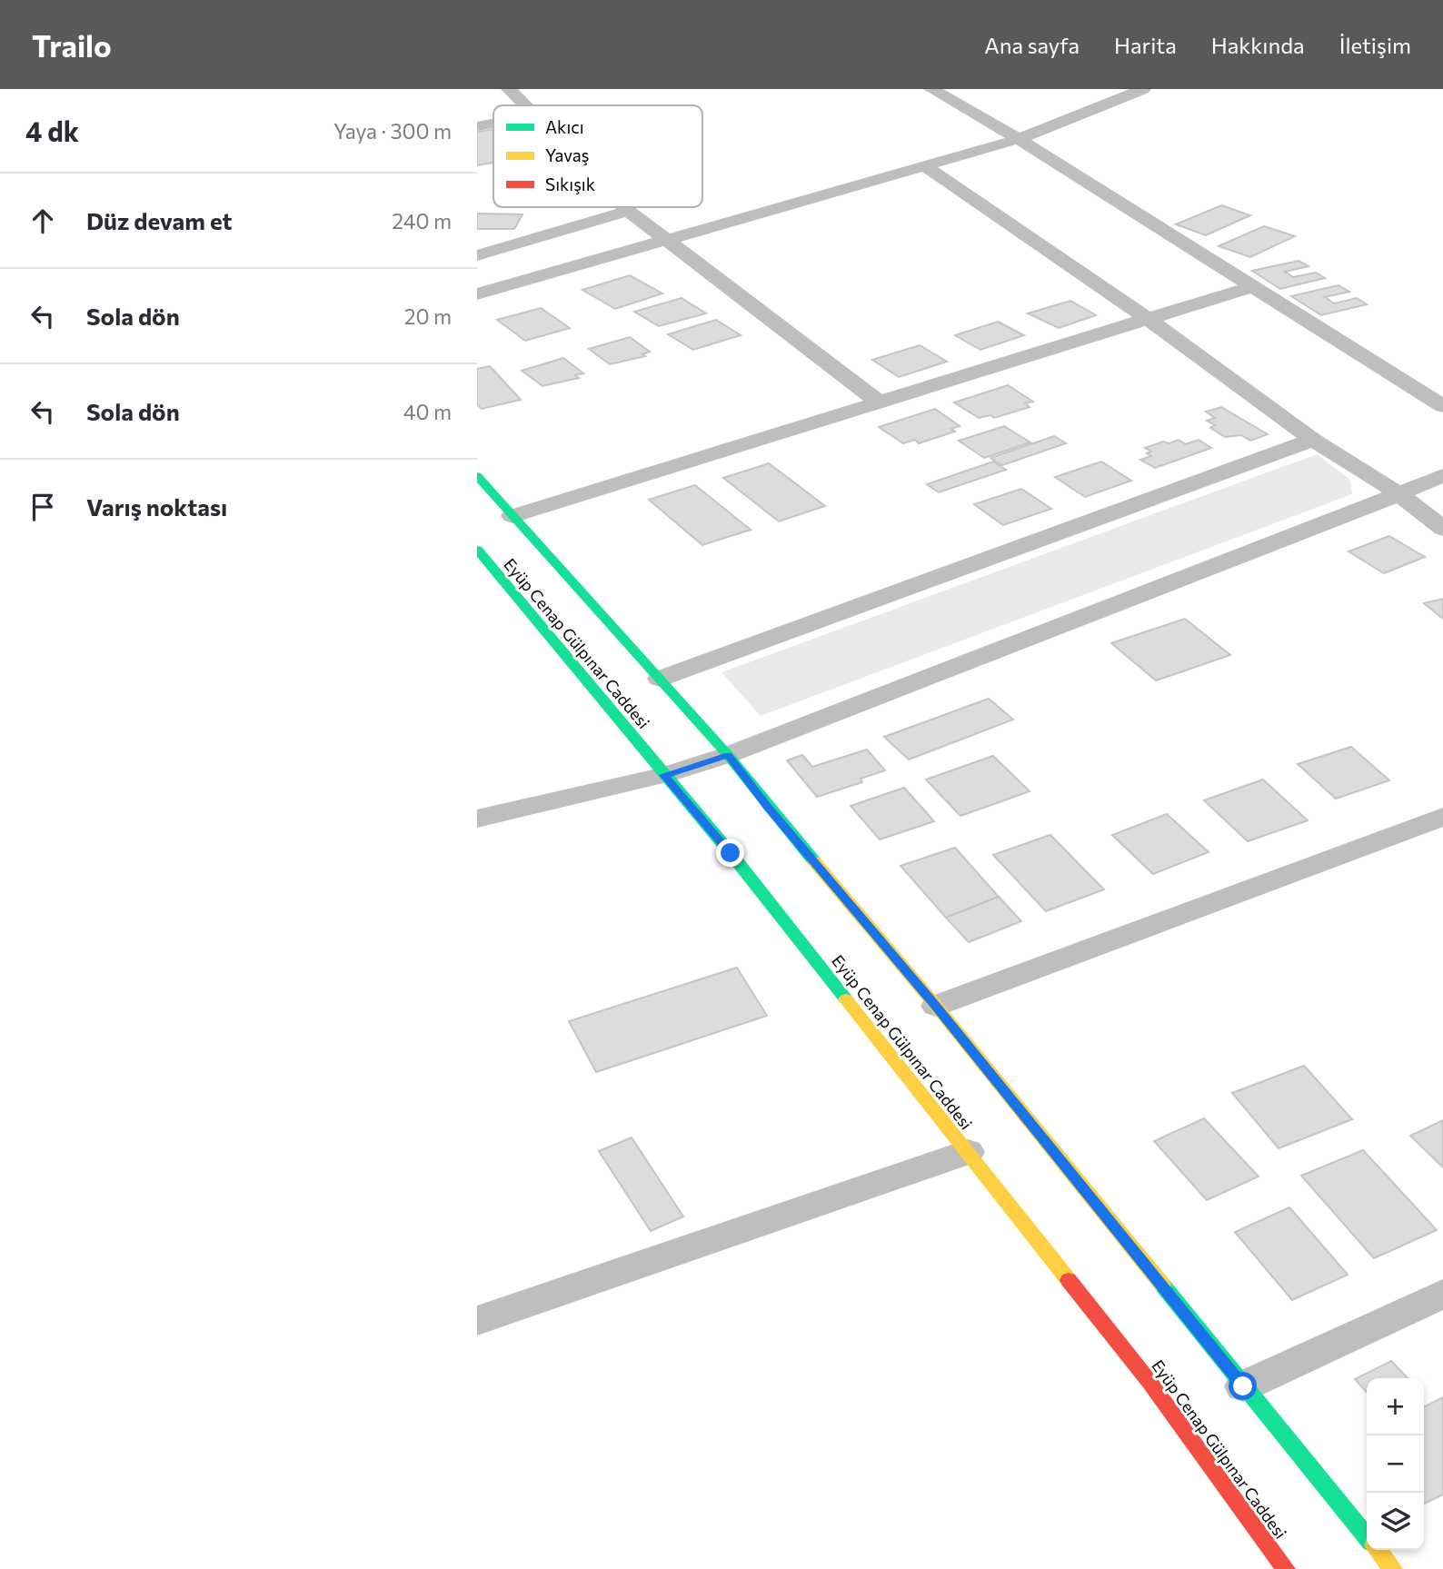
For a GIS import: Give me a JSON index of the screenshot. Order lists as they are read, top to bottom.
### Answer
{
  "streets": {
    "main road": ["Eyüp Cenap Gülpınar Caddesi"]
  },
  "legend": ["Akıcı", "Yavaş", "Sıkışık"],
  "page": {
    "header": "Trailo",
    "nav": [
      "Ana sayfa",
      "Harita",
      "Hakkında",
      "İletişim"
    ],
    "heading": ["4 dk", "Yaya · 300 m"],
    "list": [
      ["Düz devam et", "240 m"],
      ["Sola dön", "20 m"],
      ["Sola dön", "40 m"],
      "Varış noktası"
    ],
    "map_buttons": ["+", "−"]
  }
}
